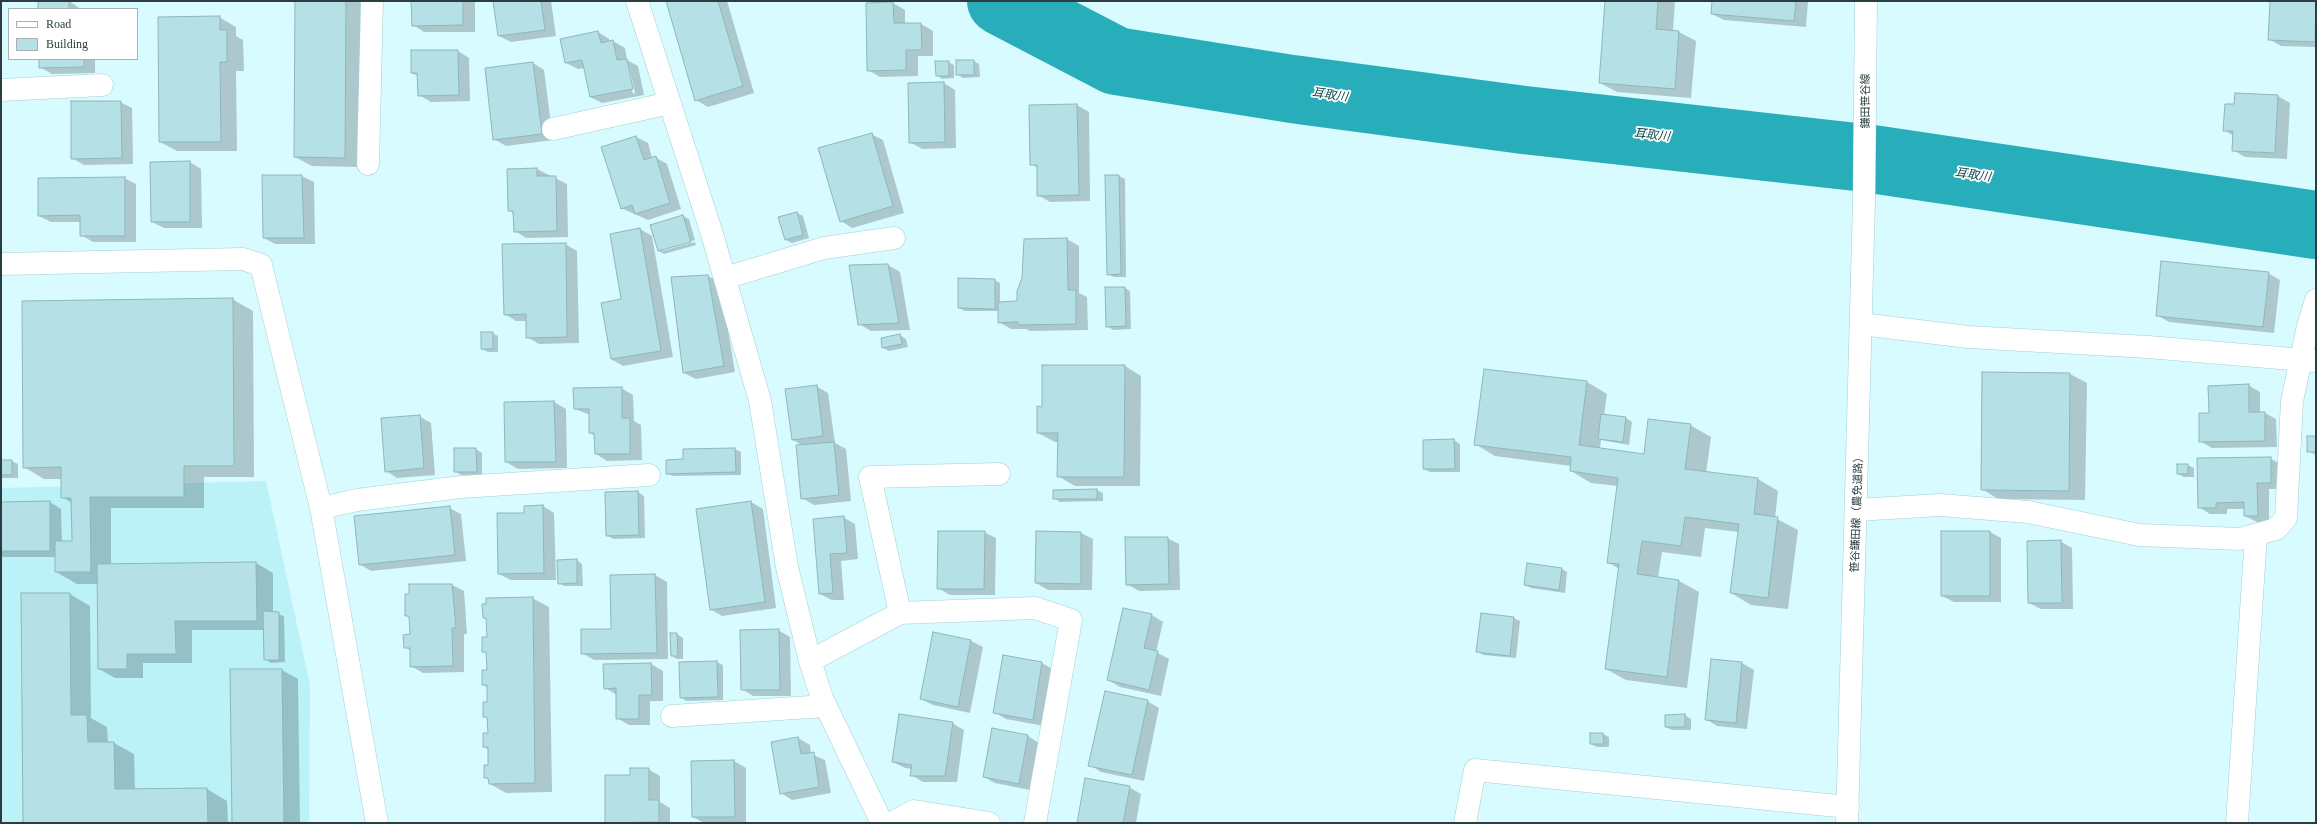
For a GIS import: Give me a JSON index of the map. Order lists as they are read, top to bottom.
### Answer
{
  "streets": {
    "street": ["鎌田笹谷線", "笹谷鎌田線（農免道路）"]
  },
  "crossings": [
    ["鎌田笹谷線", "笹谷鎌田線（農免道路）"]
  ],
  "water": ["耳取川"],
  "legend": ["Road", "Building"]
}
